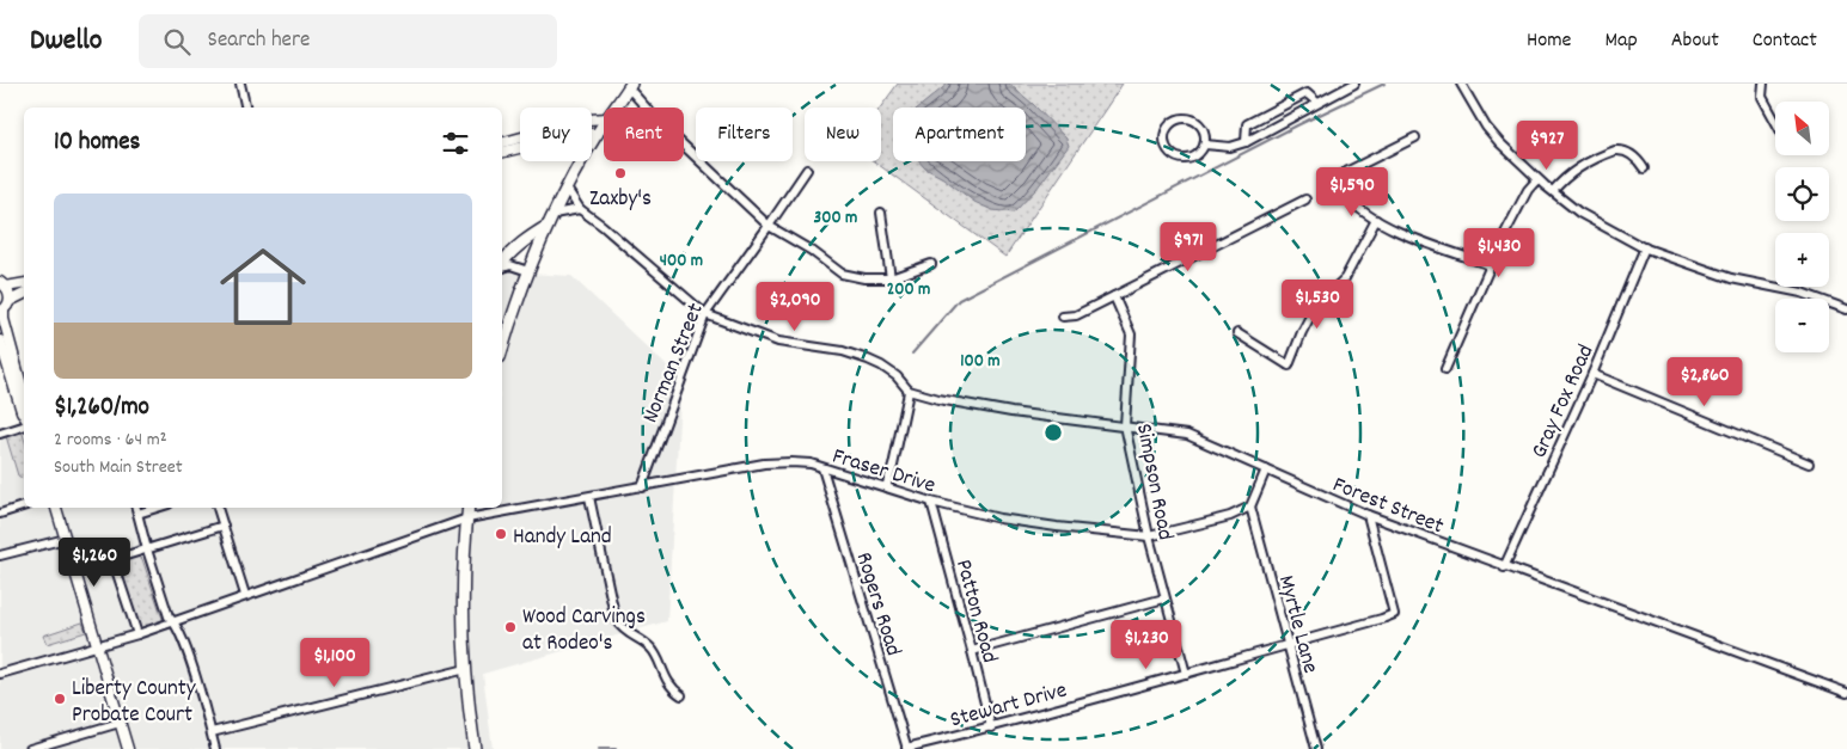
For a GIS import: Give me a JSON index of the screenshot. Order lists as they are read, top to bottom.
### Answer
{
  "streets": {
    "street": [
      "Norman Street",
      "Gray Fox Road",
      "Fraser Drive",
      "Simpson Road",
      "Forest Street",
      "Rogers Road",
      "Patton Road",
      "Myrtle Lane",
      "Stewart Drive"
    ]
  },
  "crossings": [
    ["Norman Street", "Fraser Drive"],
    ["Gray Fox Road", "Forest Street"],
    ["Fraser Drive", "Simpson Road"],
    ["Fraser Drive", "Rogers Road"],
    ["Fraser Drive", "Patton Road"],
    ["Fraser Drive", "Myrtle Lane"],
    ["Simpson Road", "Forest Street"],
    ["Simpson Road", "Stewart Drive"],
    ["Forest Street", "Stewart Drive"],
    ["Rogers Road", "Stewart Drive"],
    ["Patton Road", "Stewart Drive"],
    ["Myrtle Lane", "Stewart Drive"]
  ],
  "places": [
    "Zaxby's",
    "Handy Land",
    "Wood Carvings at Rodeo's",
    "Liberty County Probate Court"
  ],
  "north": "top left",
  "page": {
    "header": "Dwello",
    "search": "Search here",
    "nav": [
      "Home",
      "Map",
      "About",
      "Contact"
    ],
    "map_buttons": ["+", "−"],
    "chip": [
      "Buy",
      "Rent",
      "Filters",
      "New",
      "Apartment"
    ],
    "heading": "10 homes",
    "price": [
      "$927",
      "$1,590",
      "$971",
      "$1,430",
      "$1,530",
      "$2,090",
      "$2,860",
      "$1,260",
      "$1,230",
      "$1,100"
    ],
    "list": [
      {
        "name": "$1,260/mo",
        "note": "2 rooms · 64 m² · South Main Street"
      }
    ]
  },
  "rings": [
    "300 m",
    "400 m",
    "200 m",
    "100 m"
  ]
}
